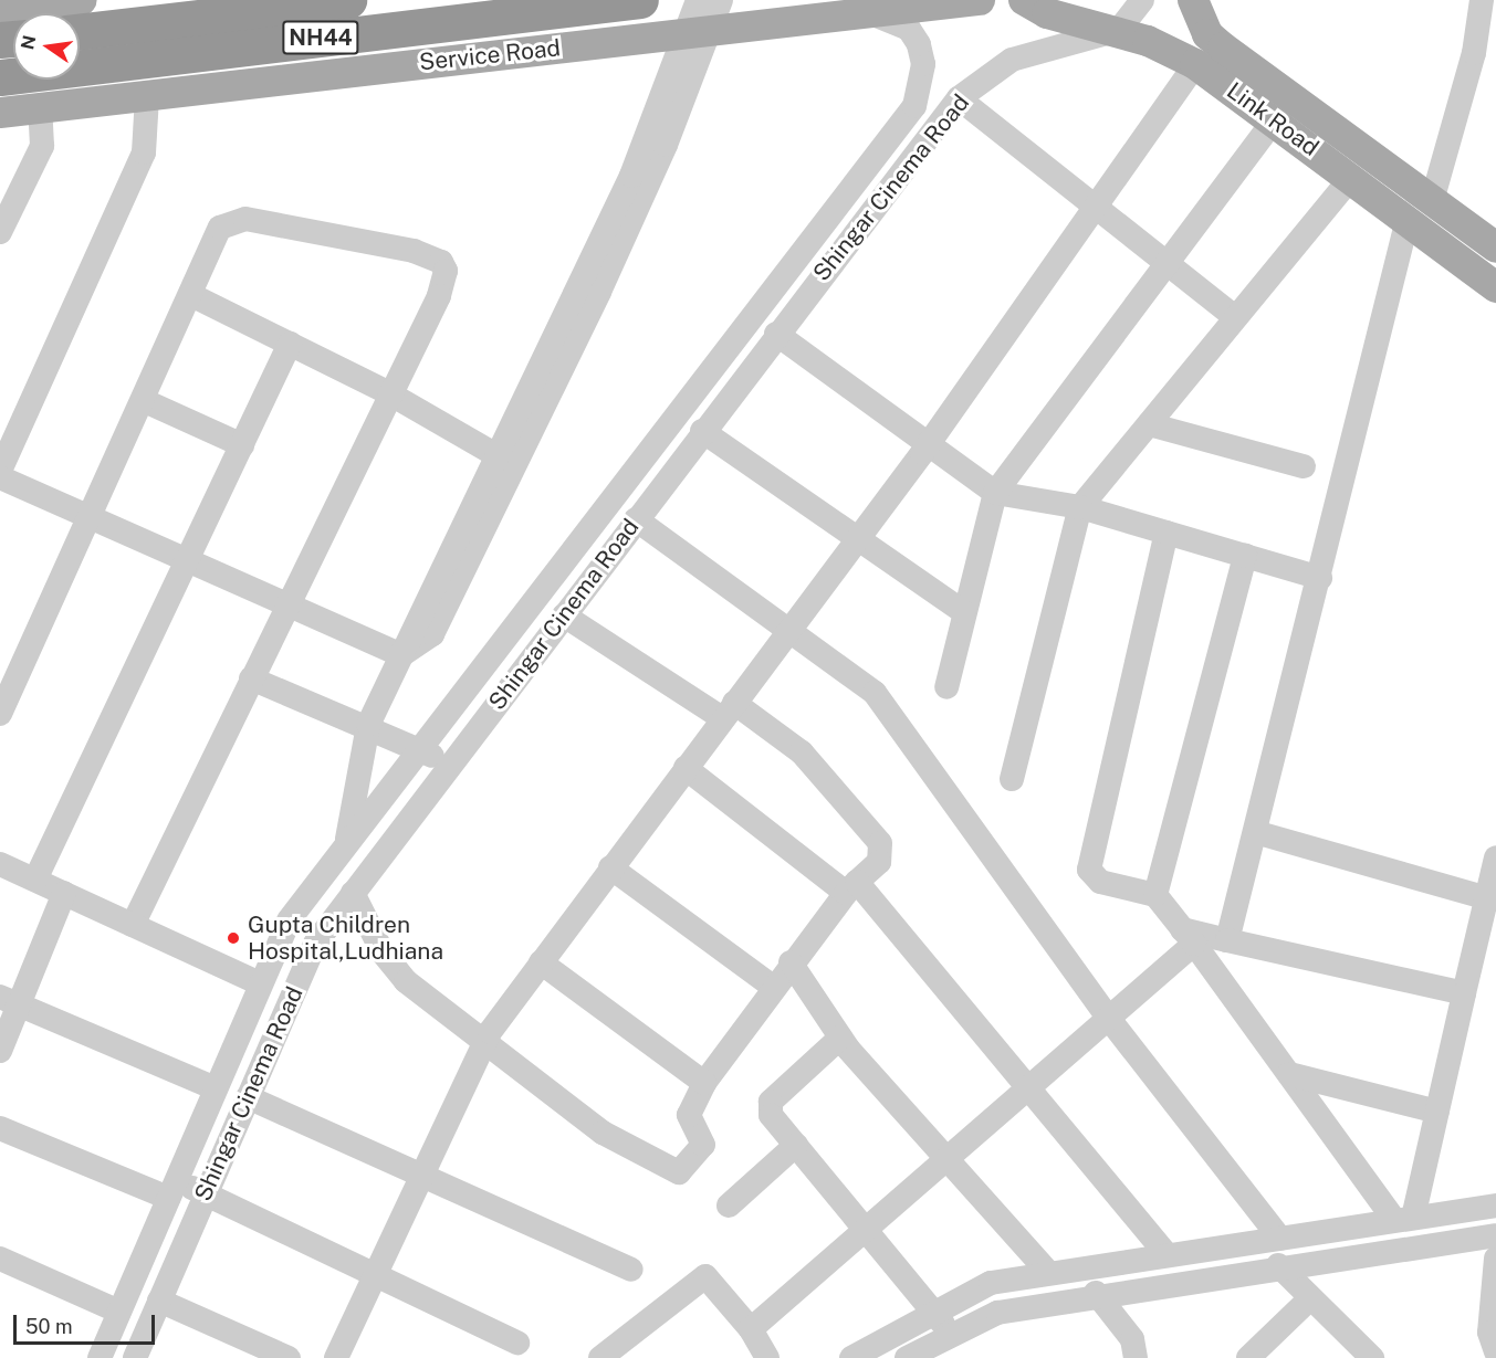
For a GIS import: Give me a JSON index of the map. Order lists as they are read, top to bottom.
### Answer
{
  "streets": {
    "highway": ["NH44"],
    "main road": ["Service Road", "Link Road"],
    "street": ["Shingar Cinema Road"]
  },
  "crossings": [
    ["Service Road", "Shingar Cinema Road"],
    ["Link Road", "Shingar Cinema Road"]
  ],
  "places": ["Gupta Children Hospital,Ludhiana"],
  "scale_bar": "50 m",
  "north": "left"
}
